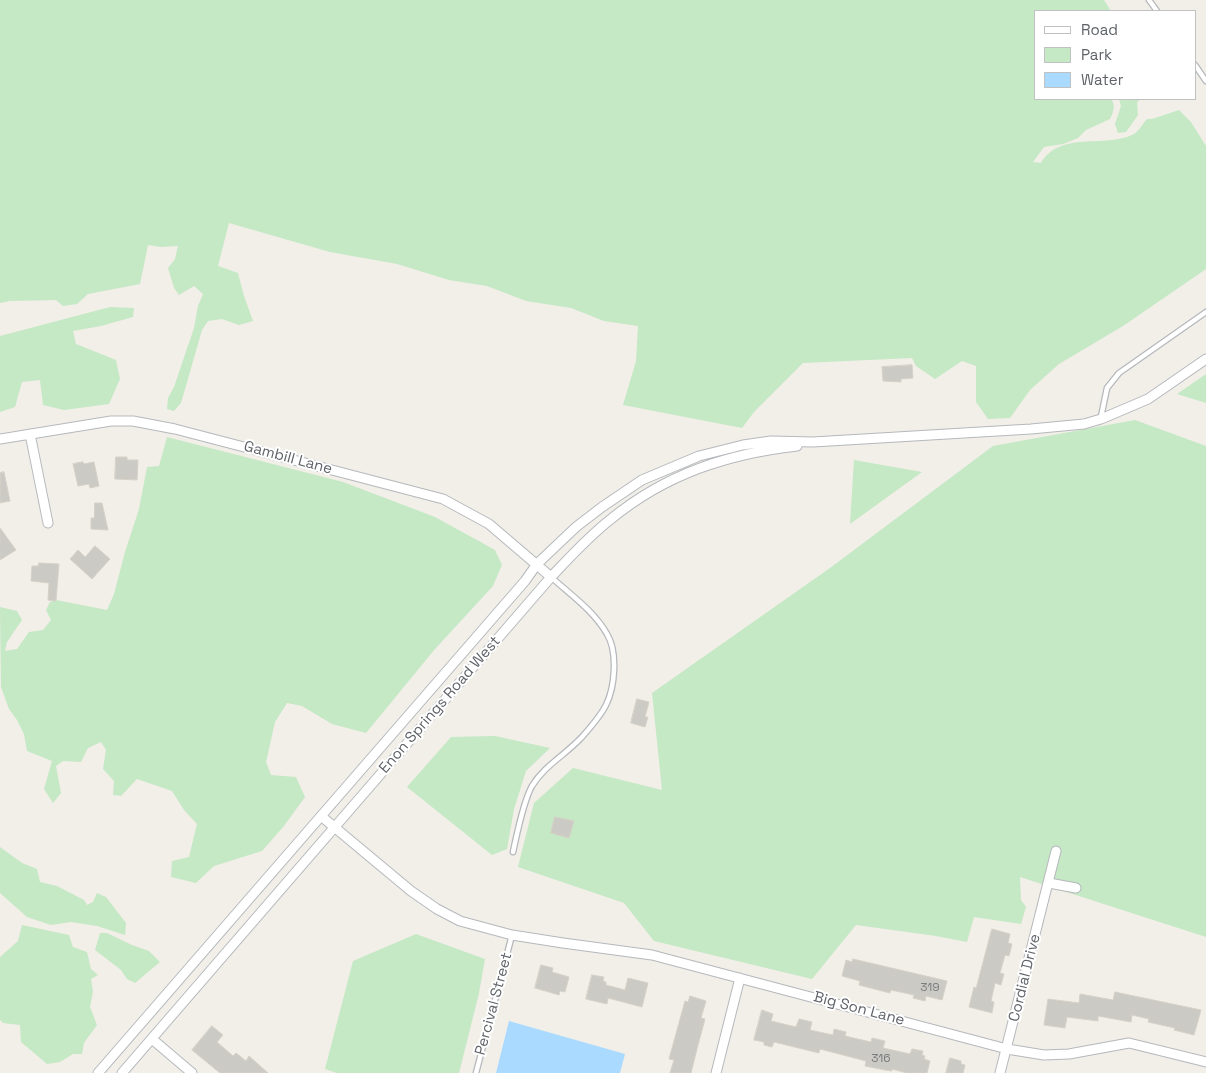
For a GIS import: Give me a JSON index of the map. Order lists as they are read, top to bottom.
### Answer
{
  "streets": {
    "street": [
      "Gambill Lane",
      "Enon Springs Road West",
      "Cordial Drive",
      "Big Son Lane"
    ],
    "lane": ["Percival Street"]
  },
  "crossings": [
    ["Gambill Lane", "Enon Springs Road West"],
    ["Enon Springs Road West", "Big Son Lane"],
    ["Cordial Drive", "Big Son Lane"],
    ["Percival Street", "Big Son Lane"]
  ],
  "house_numbers": ["319", "316"],
  "legend": ["Road", "Park", "Water"]
}
